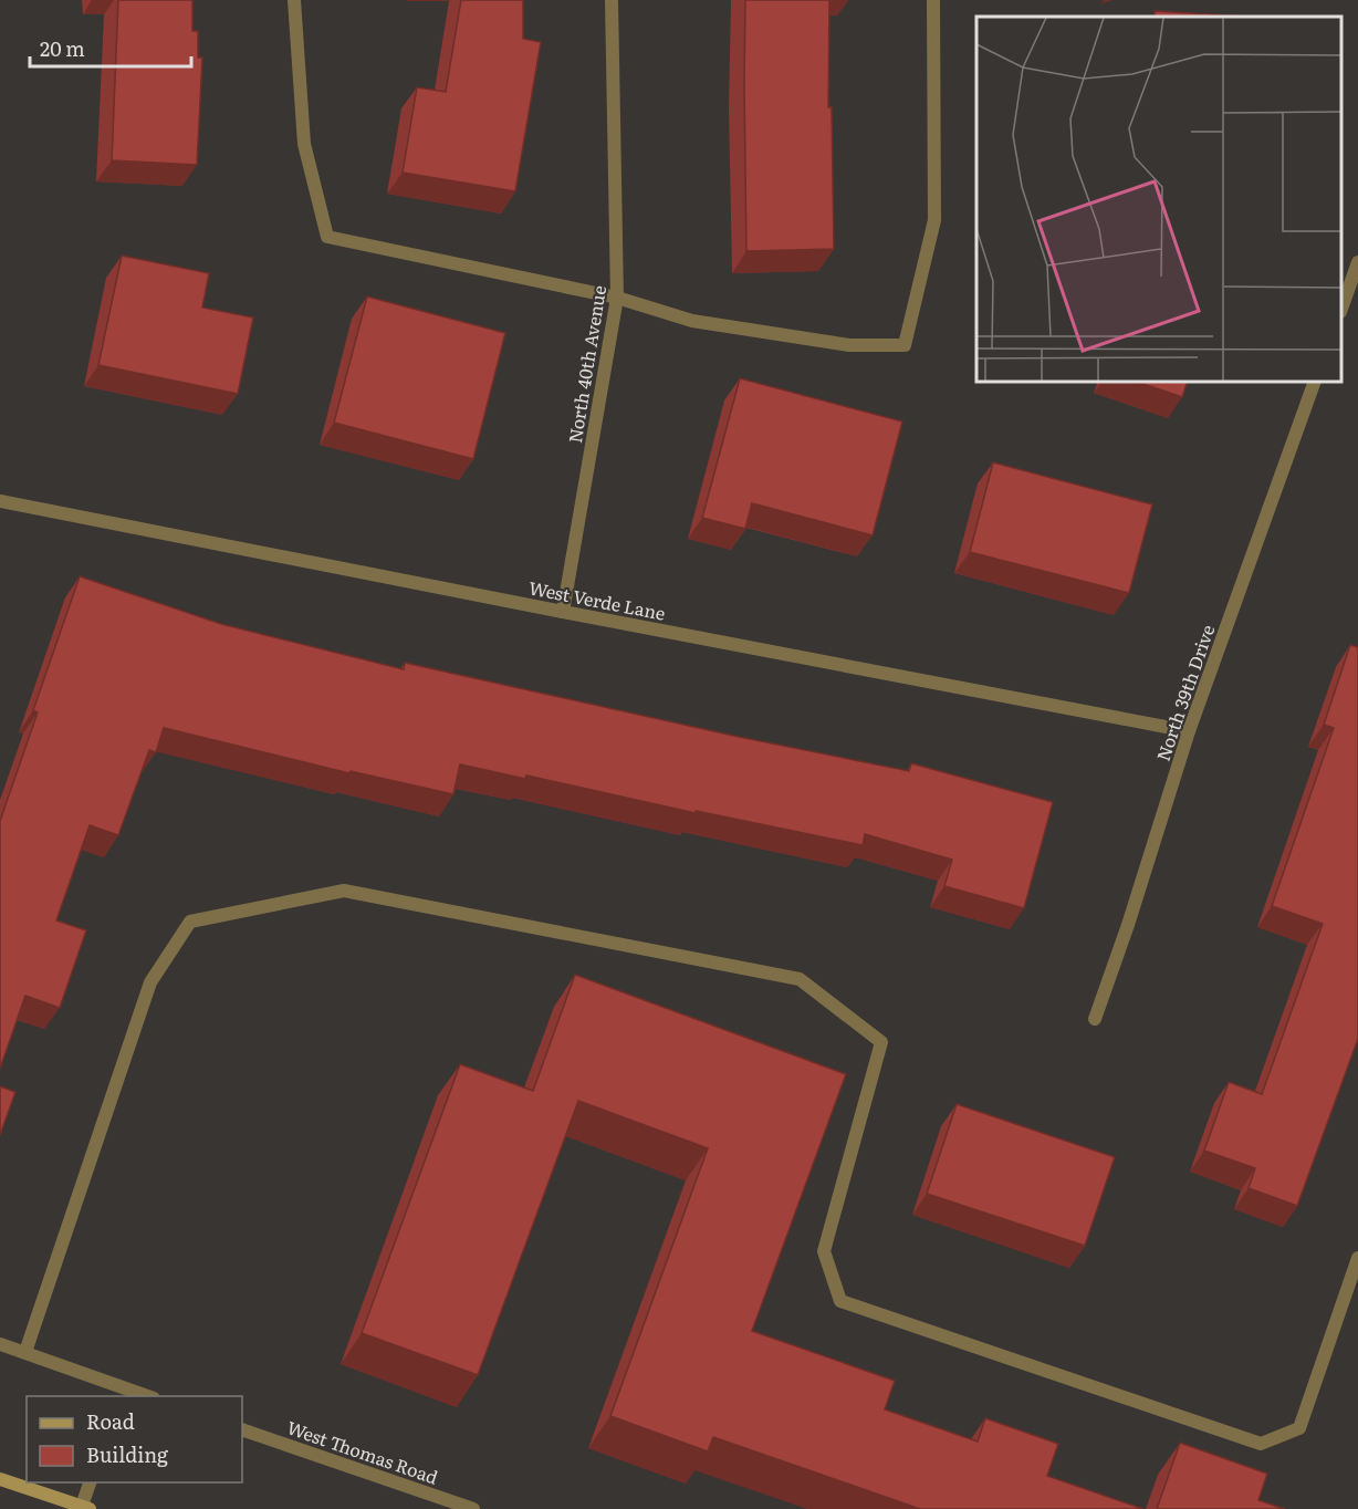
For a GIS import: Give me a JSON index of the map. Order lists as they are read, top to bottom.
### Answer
{
  "streets": {
    "street": [
      "North 40th Avenue",
      "West Verde Lane",
      "North 39th Drive",
      "West Thomas Road"
    ]
  },
  "crossings": [
    ["North 40th Avenue", "West Verde Lane"],
    ["West Verde Lane", "North 39th Drive"]
  ],
  "legend": ["Road", "Building"],
  "scale_bar": "20 m"
}
